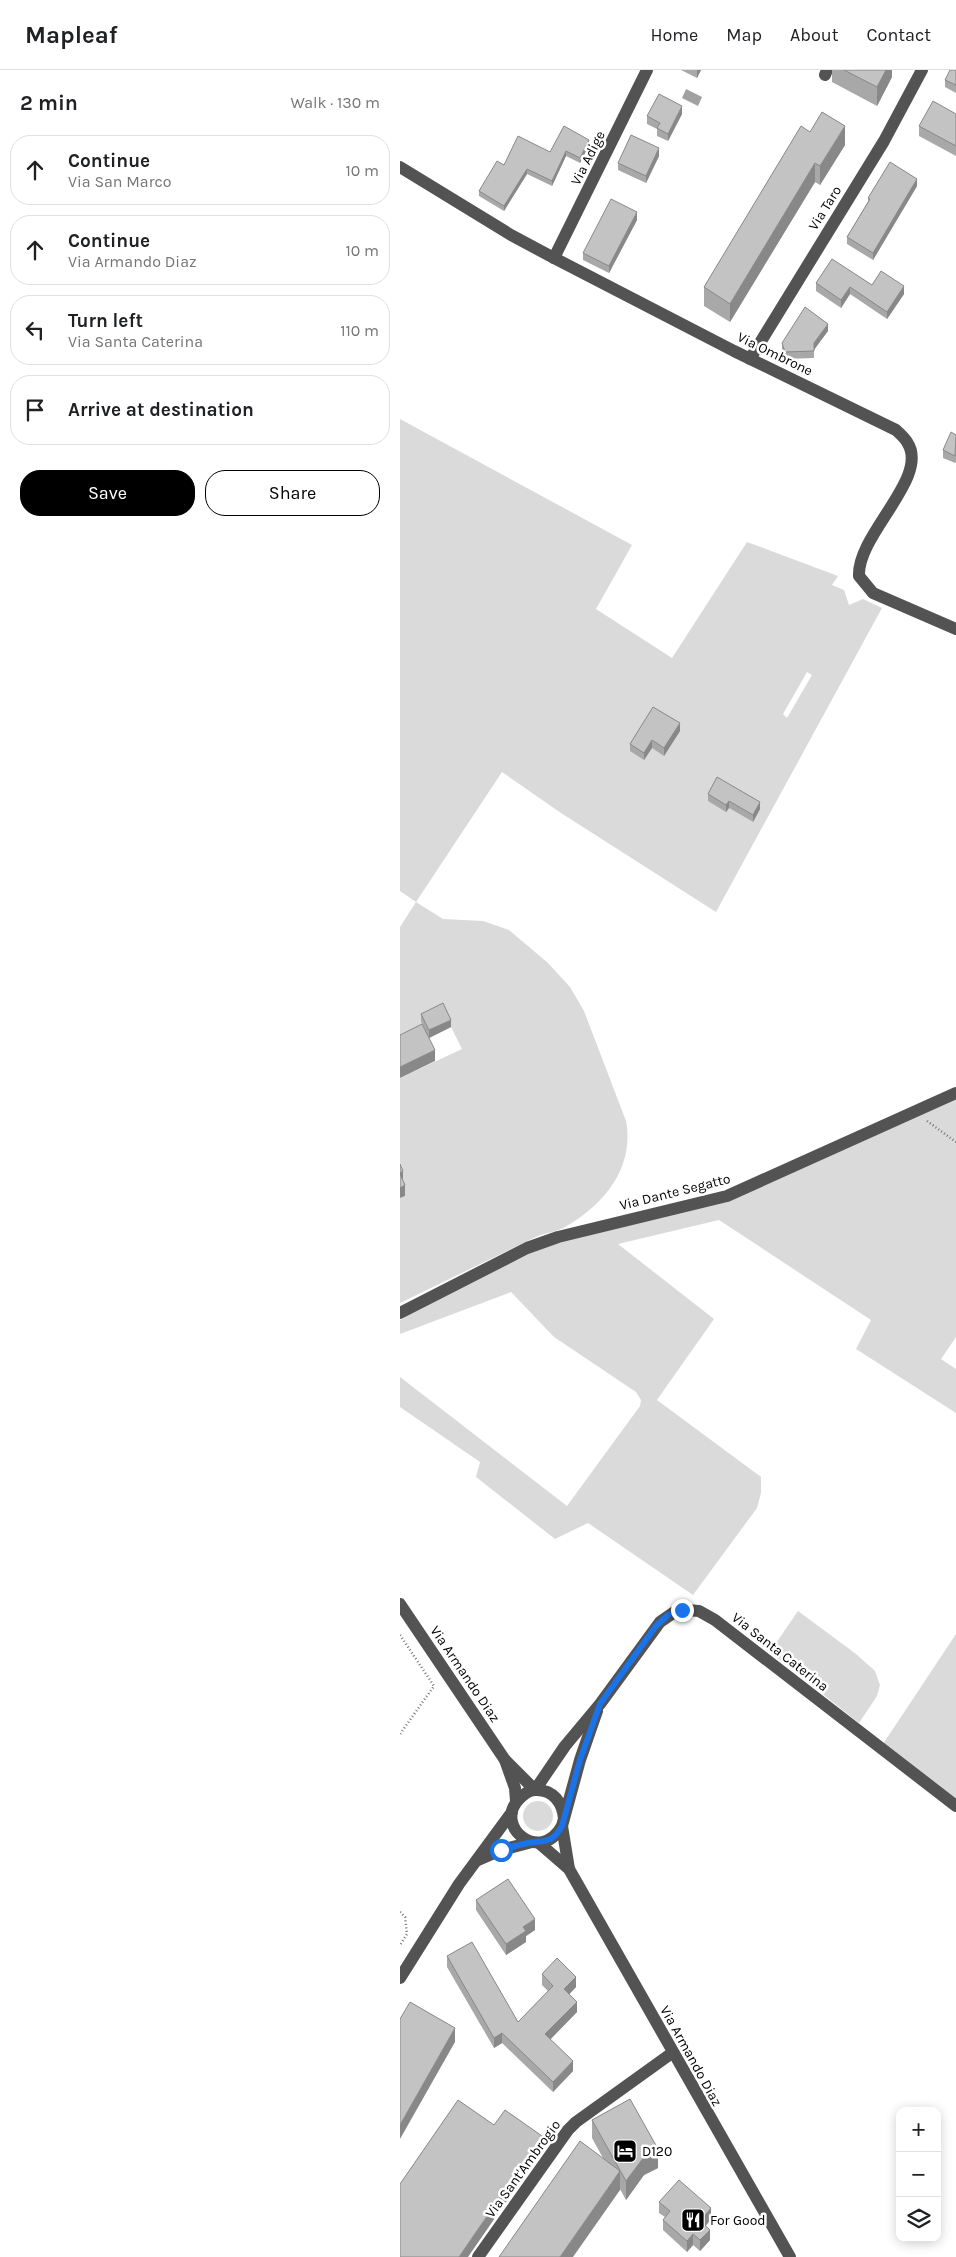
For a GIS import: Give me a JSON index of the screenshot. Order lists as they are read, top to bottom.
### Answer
{
  "streets": {
    "street": [
      "Via Adige",
      "Via Taro",
      "Via Ombrone",
      "Via Dante Segatto",
      "Via Santa Caterina",
      "Via Armando Diaz",
      "Via Sant'Ambrogio"
    ]
  },
  "crossings": [
    ["Via Adige", "Via Ombrone"],
    ["Via Taro", "Via Ombrone"],
    ["Via Santa Caterina", "Via Armando Diaz"],
    ["Via Armando Diaz", "Via Sant'Ambrogio"]
  ],
  "places": {
    "hotel": ["D120"],
    "restaurant": ["For Good"]
  },
  "page": {
    "header": "Mapleaf",
    "nav": [
      "Home",
      "Map",
      "About",
      "Contact"
    ],
    "heading": ["2 min", "Walk · 130 m"],
    "list": [
      ["Continue", "Via San Marco", "10 m"],
      ["Continue", "Via Armando Diaz", "10 m"],
      ["Turn left", "Via Santa Caterina", "110 m"],
      "Arrive at destination"
    ],
    "buttons": ["Save", "Share"],
    "map_buttons": ["+", "−"]
  }
}
